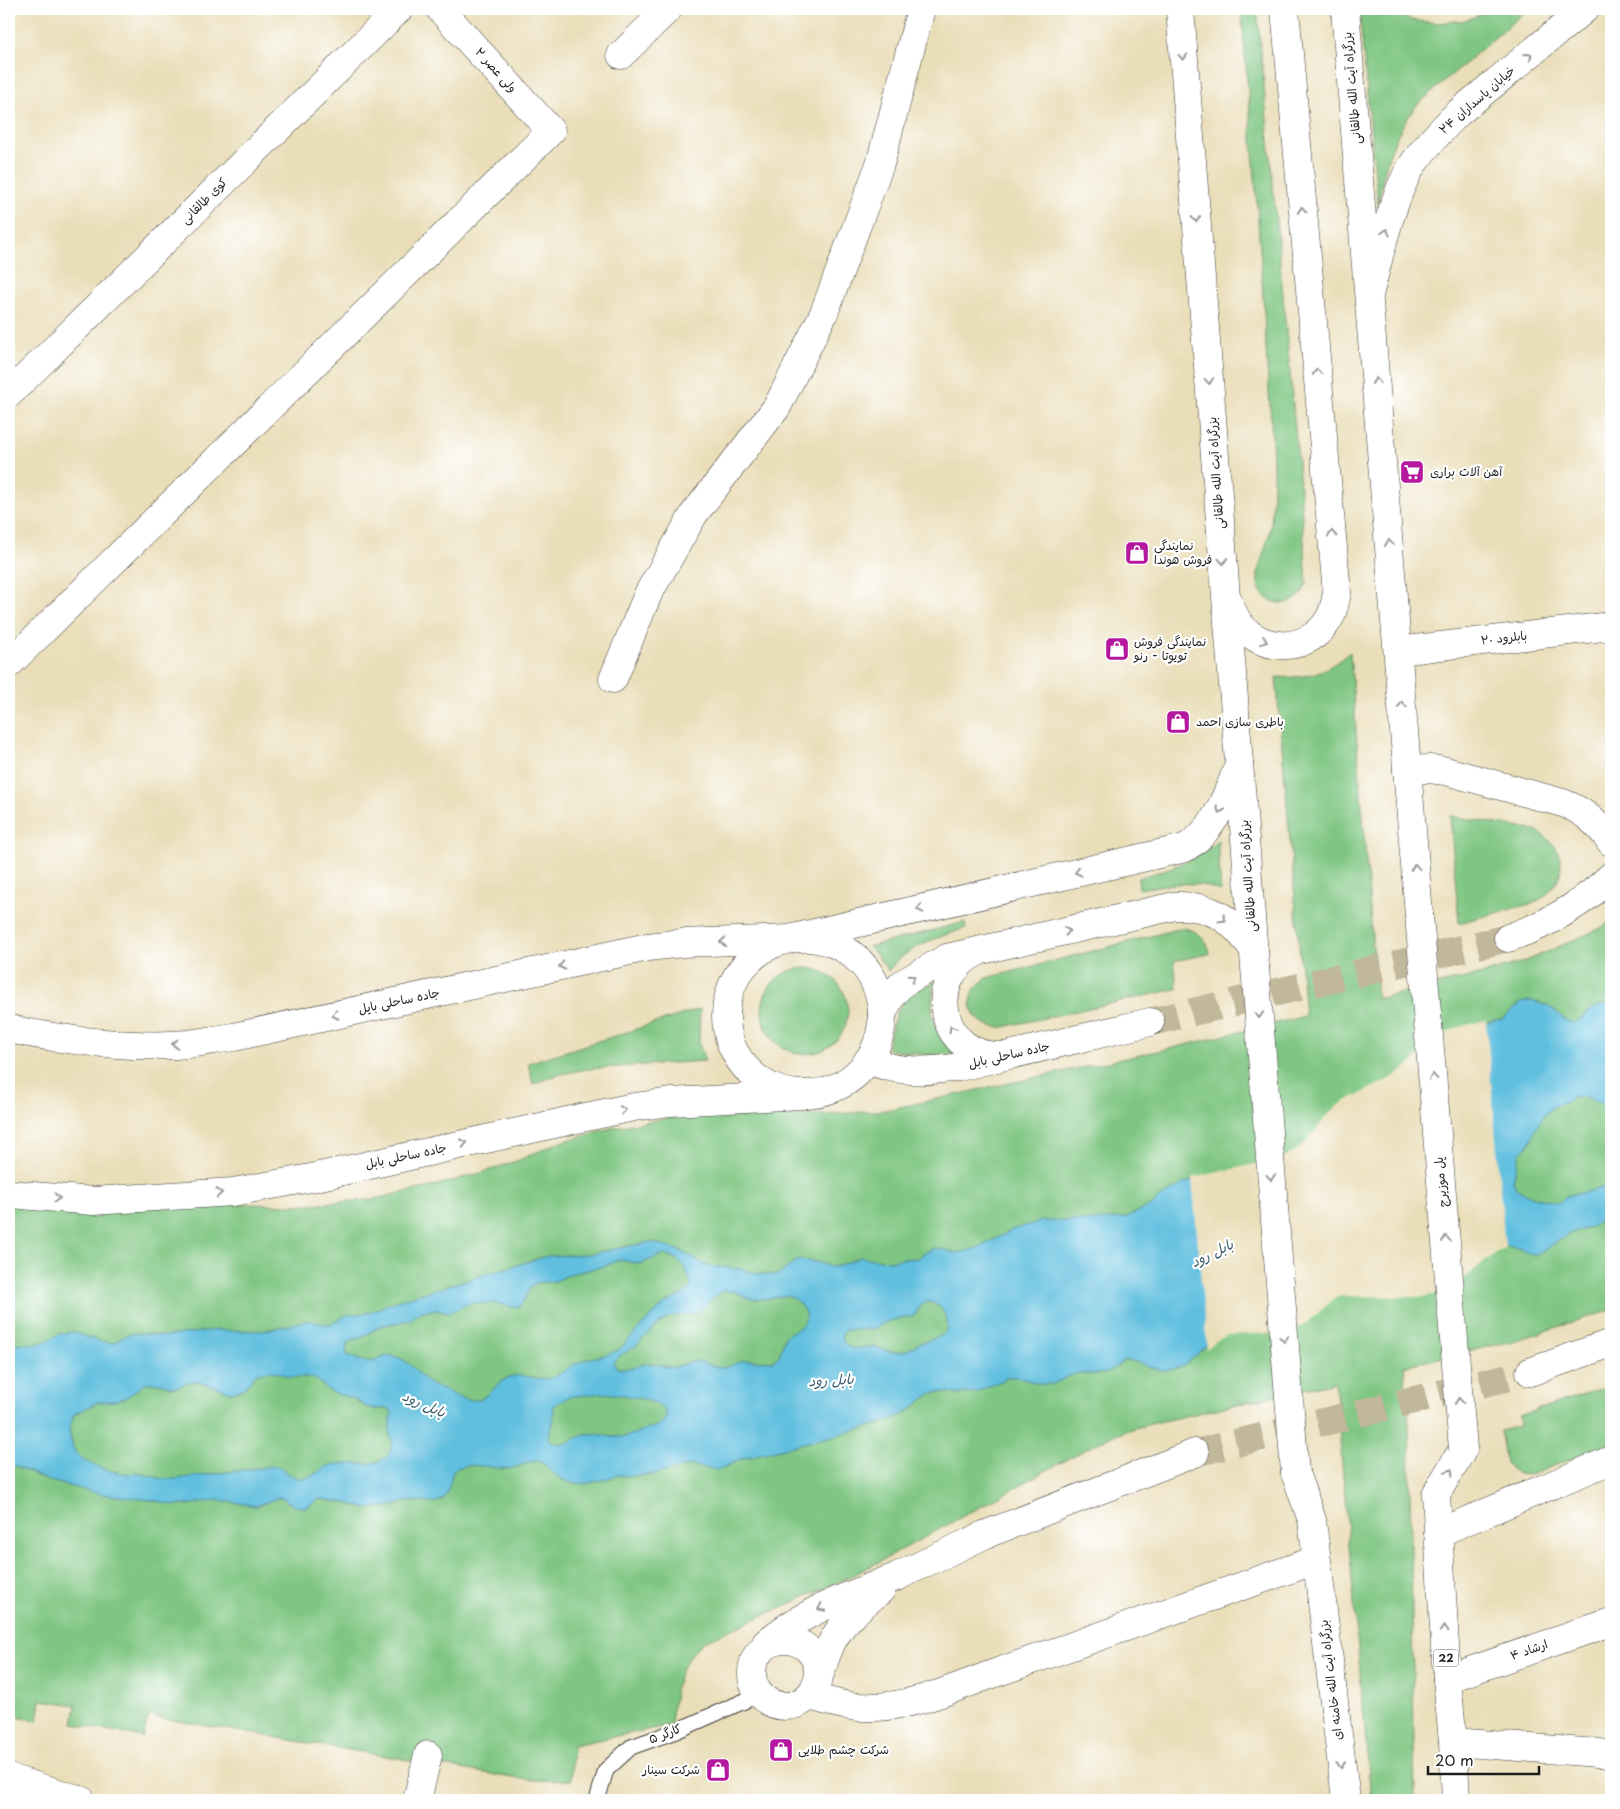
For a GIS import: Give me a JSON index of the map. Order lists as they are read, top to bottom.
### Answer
{
  "streets": {
    "main road": [
      "ولی عصر ۲",
      "بزرگراه آیت الله طالقانی",
      "خیابان پاسداران ۲۴",
      "کوی طالقانی",
      "بابلرود ۲۰",
      "جاده ساحلی بایل",
      "جاده ساحلی بابل",
      "پل موزیرج",
      "ارشاد ۴",
      "22",
      "بزرگراه آیت الله خامنه ای"
    ],
    "lane": ["کارگر ۵"]
  },
  "crossings": [
    ["بزرگراه آیت الله طالقانی", "خیابان پاسداران ۲۴"],
    ["بزرگراه آیت الله طالقانی", "بابلرود ۲۰"],
    ["بزرگراه آیت الله طالقانی", "پل موزیرج"],
    ["جاده ساحلی بایل", "جاده ساحلی بابل"],
    ["پل موزیرج", "22"],
    ["ارشاد ۴", "22"]
  ],
  "one_way": ["خیابان پاسداران ۲۴", "جاده ساحلی بایل", "جاده ساحلی بابل"],
  "water": ["بابل رود"],
  "places": {
    "supermarket": ["آهن آلات براری"],
    "shop": [
      "نمایندگی فروش هوندا",
      "نمایندگی فروش تویوتا - رنو",
      "باطری سازی احمد",
      "شرکت چشم طلایی",
      "شرکت سینار"
    ]
  },
  "scale_bar": "20 m"
}
